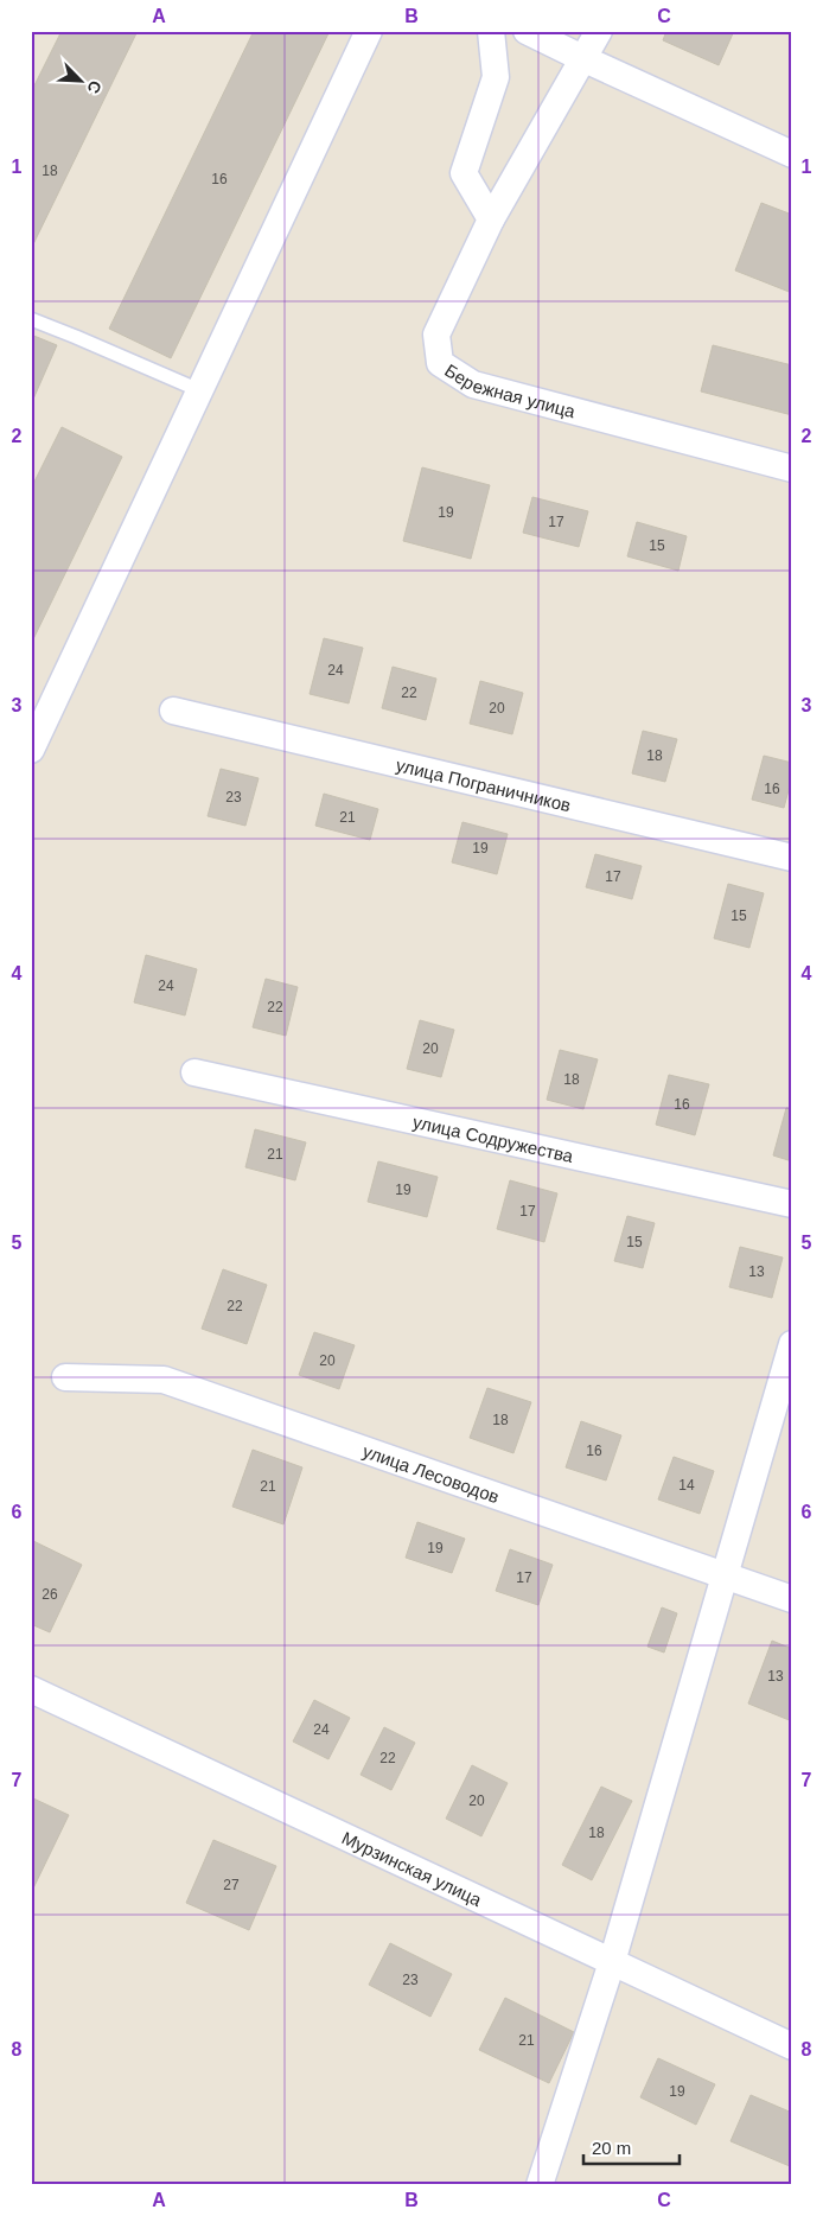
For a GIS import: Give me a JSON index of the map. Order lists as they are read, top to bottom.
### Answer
{
  "streets": {
    "street": [
      "Бережная улица",
      "улица Пограничников",
      "улица Содружества",
      "улица Лесоводов",
      "Мурзинская улица"
    ]
  },
  "house_numbers": [
    "18",
    "16",
    "19",
    "17",
    "15",
    "24",
    "22",
    "20",
    "18",
    "16",
    "23",
    "21",
    "19",
    "17",
    "15",
    "24",
    "22",
    "20",
    "18",
    "16",
    "21",
    "19",
    "17",
    "15",
    "13",
    "22",
    "20",
    "18",
    "16",
    "14",
    "21",
    "19",
    "17",
    "26",
    "13",
    "24",
    "22",
    "20",
    "18",
    "27",
    "23",
    "21",
    "19"
  ],
  "scale_bar": "20 m",
  "north": "bottom right",
  "grid": {
    "columns": ["A", "B", "C"],
    "rows": [
      "1",
      "2",
      "3",
      "4",
      "5",
      "6",
      "7",
      "8"
    ]
  }
}
